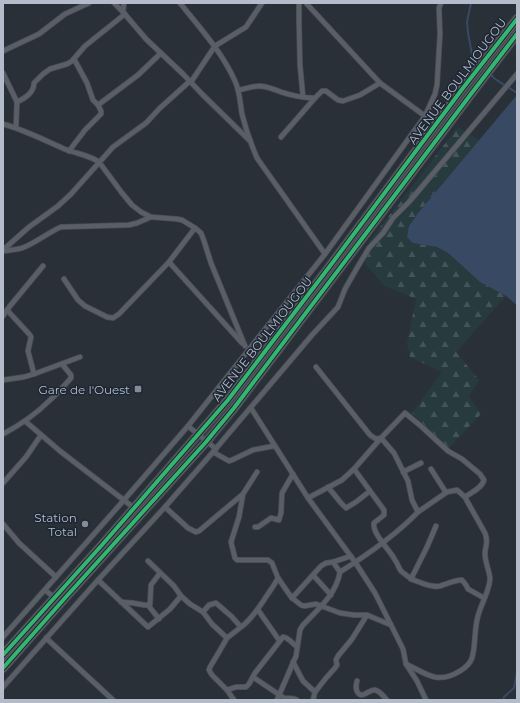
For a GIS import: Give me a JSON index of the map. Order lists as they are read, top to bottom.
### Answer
{
  "streets": {
    "highway": ["AVENUE BOULMIOUGOU"]
  },
  "places": {
    "transit": ["Gare de l'Ouest"],
    "other": ["Station Total"]
  }
}
